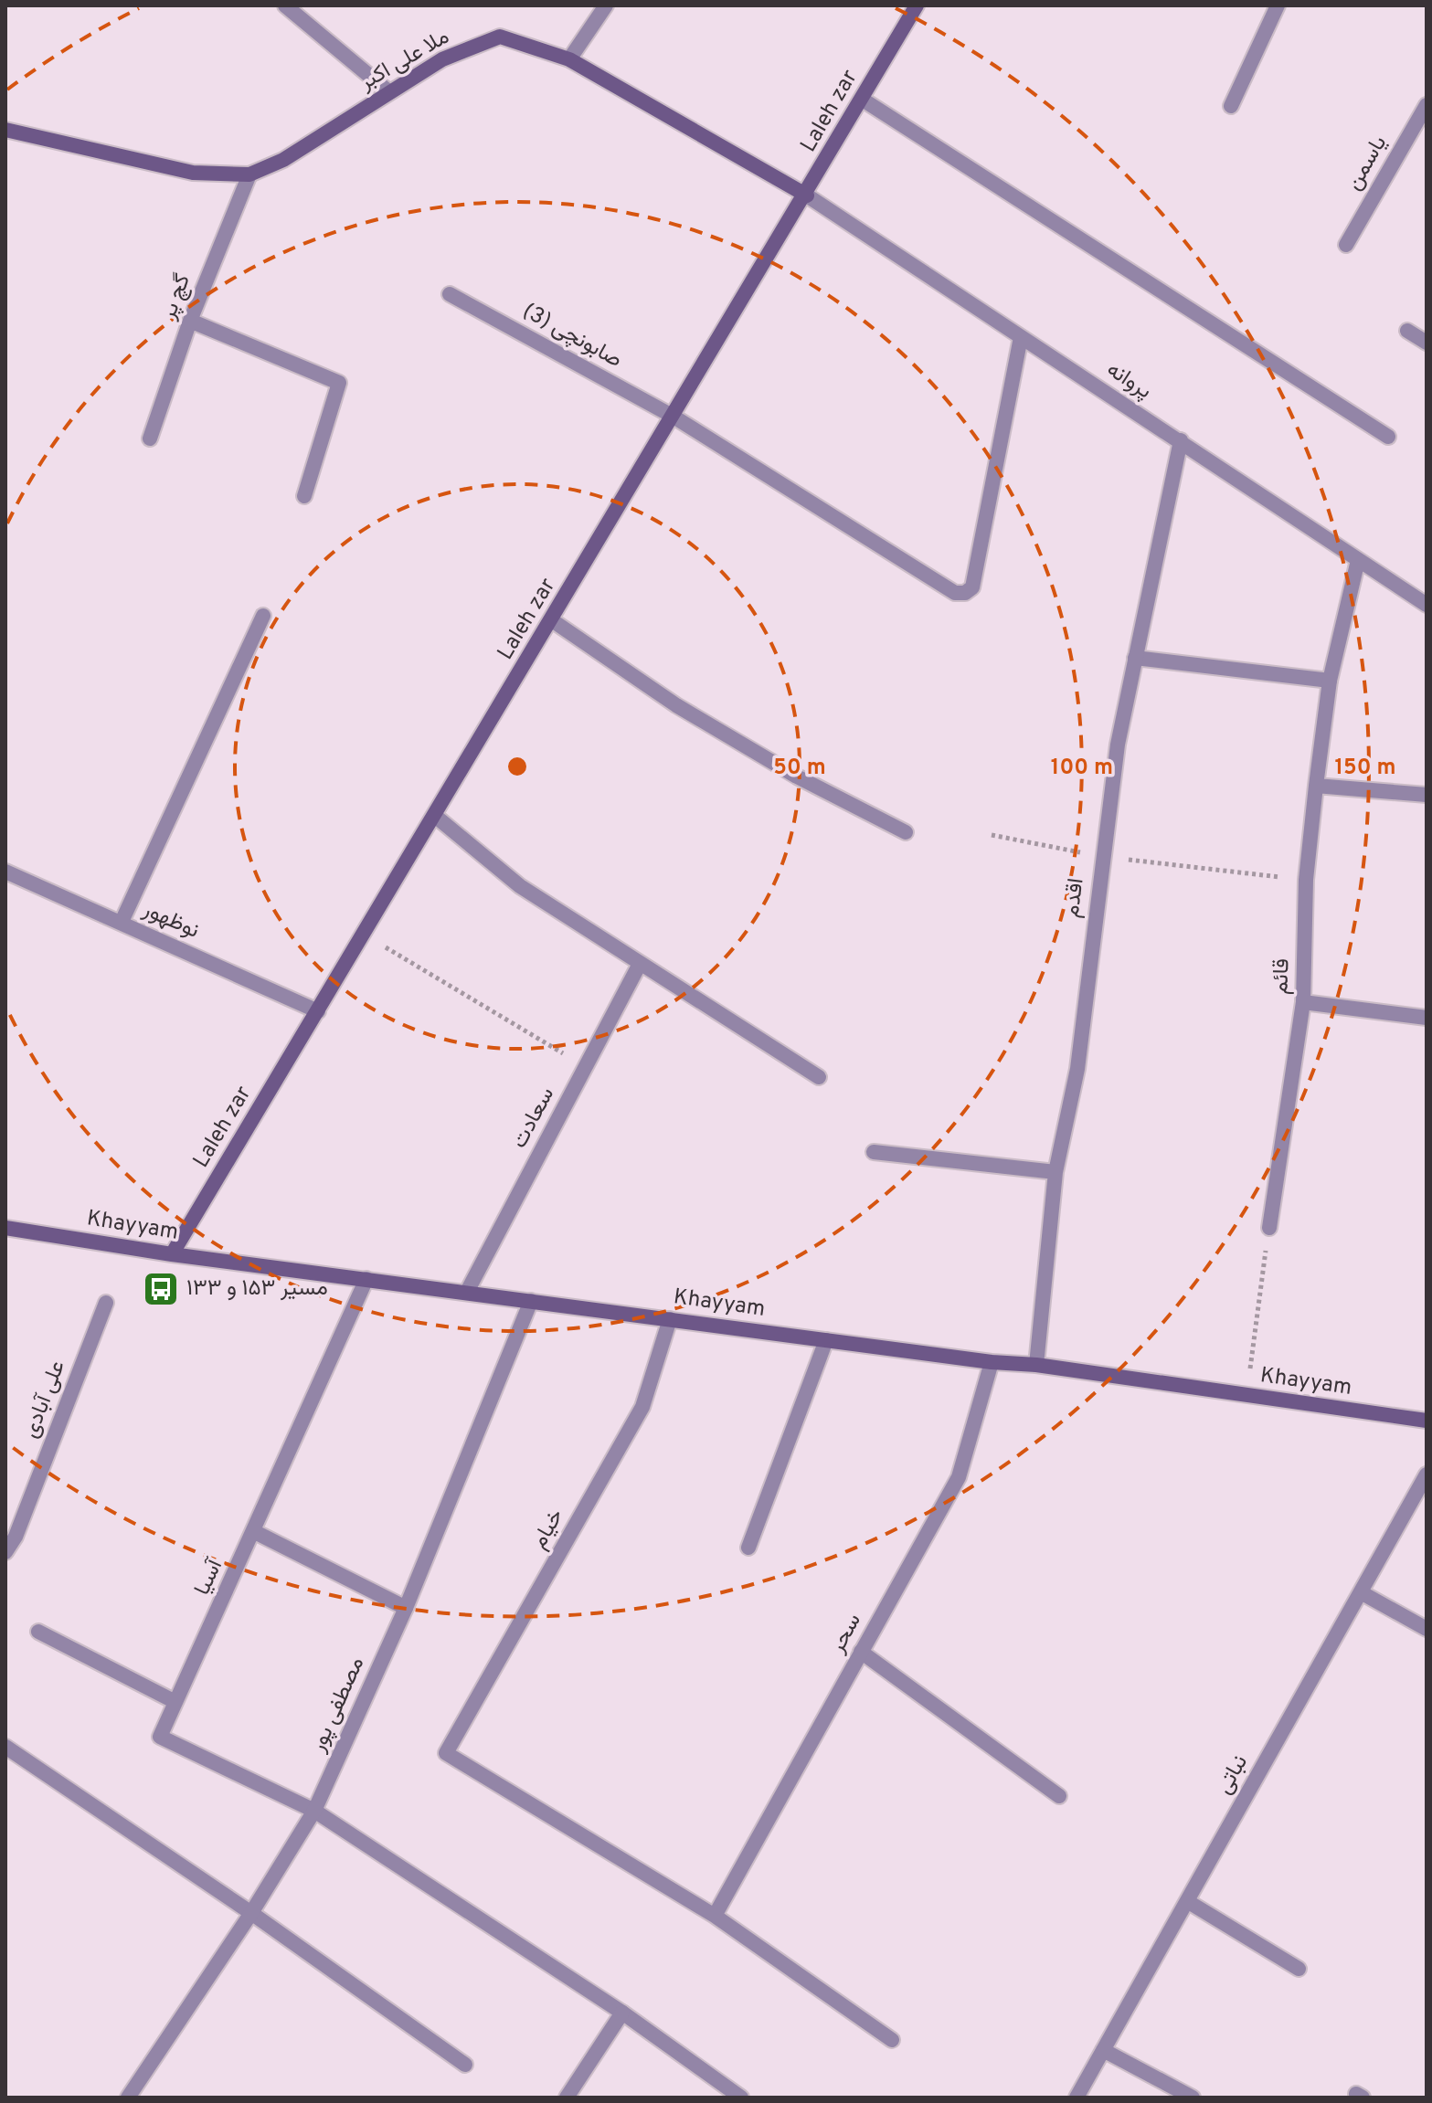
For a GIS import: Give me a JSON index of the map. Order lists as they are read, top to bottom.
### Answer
{
  "streets": {
    "main road": ["ملا علی اکبر", "Laleh zar", "Khayyam"],
    "street": [
      "یاسمن",
      "گچ پر",
      "صابونچی (3)",
      "پروانه",
      "اقدم",
      "نوظهور",
      "قائم",
      "سعادت",
      "علی آبادی",
      "خیام",
      "آسیا",
      "سحر",
      "مصطفی پور",
      "نباتی"
    ]
  },
  "crossings": [
    ["ملا علی اکبر", "Laleh zar"],
    ["ملا علی اکبر", "گچ پر"],
    ["ملا علی اکبر", "پروانه"],
    ["Laleh zar", "صابونچی (3)"],
    ["Laleh zar", "پروانه"],
    ["Laleh zar", "نوظهور"],
    ["Laleh zar", "Khayyam"],
    ["صابونچی (3)", "پروانه"],
    ["پروانه", "اقدم"],
    ["پروانه", "قائم"],
    ["اقدم", "Khayyam"],
    ["سعادت", "Khayyam"],
    ["Khayyam", "خیام"],
    ["Khayyam", "آسیا"],
    ["Khayyam", "سحر"],
    ["Khayyam", "مصطفی پور"],
    ["خیام", "سحر"],
    ["آسیا", "مصطفی پور"]
  ],
  "places": {
    "bus stop": ["مسیر ۱۵۳ و ۱۳۳"]
  },
  "rings": ["50 m", "100 m", "150 m"]
}
